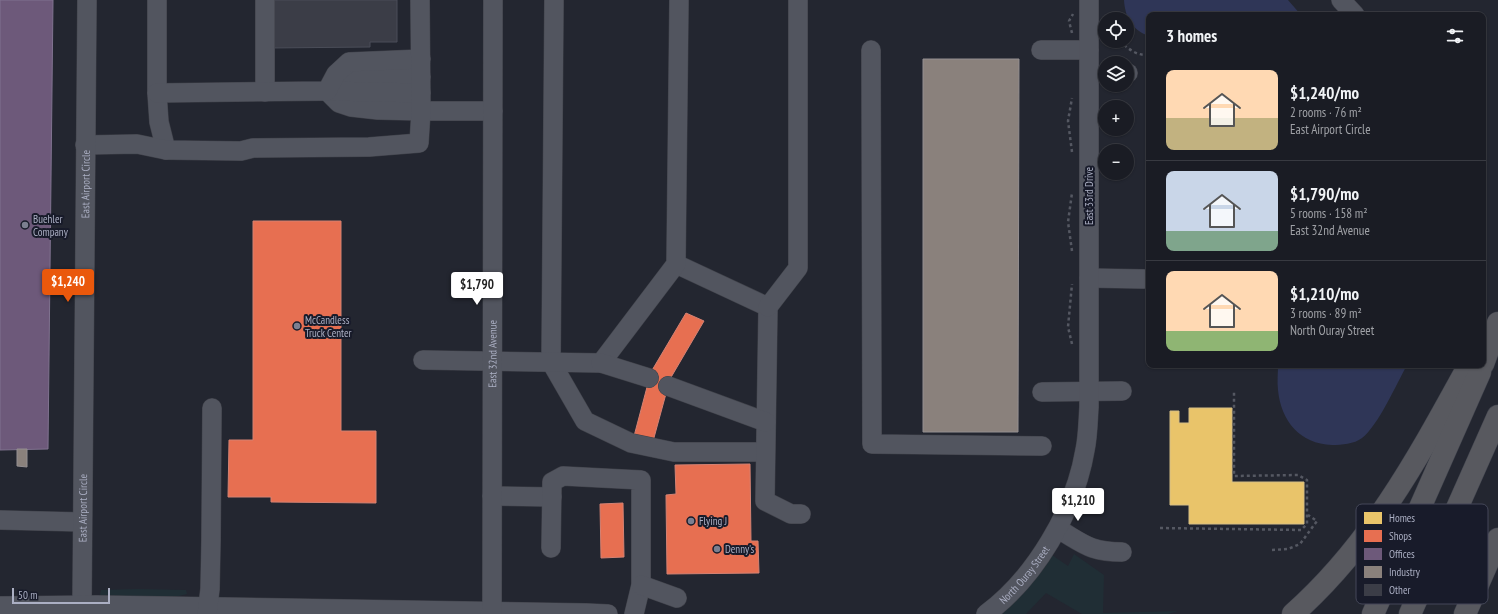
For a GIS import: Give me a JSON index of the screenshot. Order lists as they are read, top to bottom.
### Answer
{
  "streets": {
    "street": [
      "East Airport Circle",
      "East 33rd Drive",
      "East 32nd Avenue",
      "North Ouray Street"
    ]
  },
  "crossings": [
    ["East 33rd Drive", "North Ouray Street"]
  ],
  "places": [
    "Buehler Company",
    "McCandless Truck Center",
    "Flying J",
    "Denny's"
  ],
  "legend": [
    "Homes",
    "Shops",
    "Offices",
    "Industry",
    "Other"
  ],
  "scale_bar": "50 m",
  "page": {
    "map_buttons": ["+", "−"],
    "heading": "3 homes",
    "list": [
      {
        "name": "$1,240/mo",
        "note": "2 rooms · 76 m² · East Airport Circle"
      },
      {
        "name": "$1,790/mo",
        "note": "5 rooms · 158 m² · East 32nd Avenue"
      },
      {
        "name": "$1,210/mo",
        "note": "3 rooms · 89 m² · North Ouray Street"
      }
    ],
    "price": ["$1,240", "$1,790", "$1,210"],
    "scale": "50 m"
  }
}
